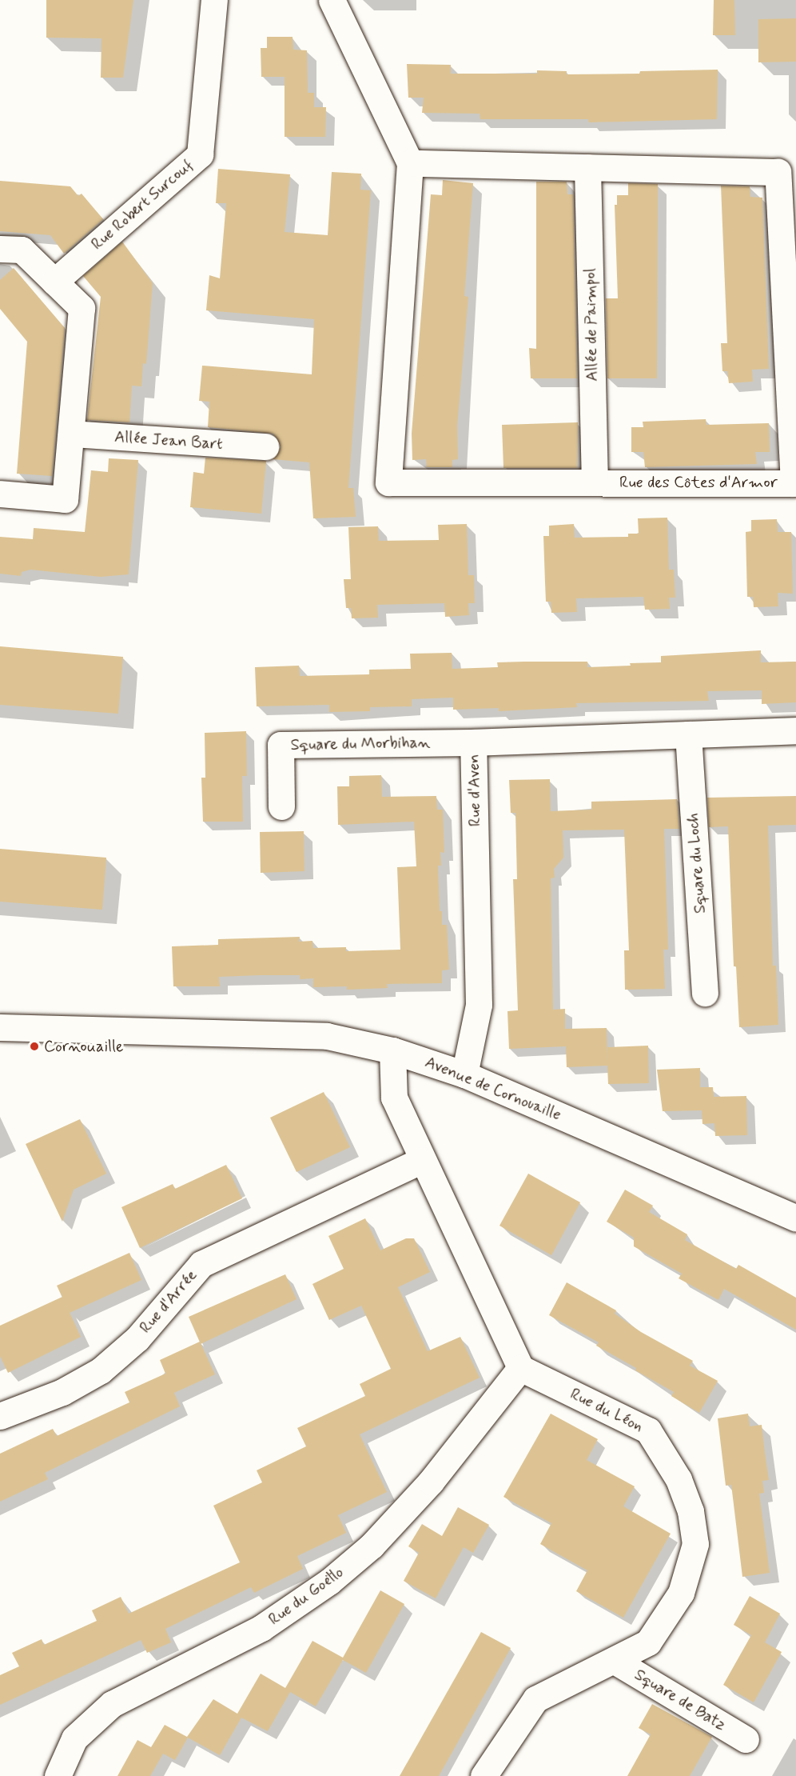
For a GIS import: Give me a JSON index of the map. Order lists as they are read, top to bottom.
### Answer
{
  "streets": {
    "street": [
      "Rue Robert Surcouf",
      "Allée de Paimpol",
      "Allée Jean Bart",
      "Rue des Côtes d'Armor",
      "Square du Morbihan",
      "Rue d'Aven",
      "Square du Loch",
      "Avenue de Cornouaille",
      "Rue d'Arrée",
      "Rue du Léon",
      "Rue du Goëllo",
      "Square de Batz"
    ]
  },
  "crossings": [
    ["Allée de Paimpol", "Rue des Côtes d'Armor"],
    ["Square du Morbihan", "Rue d'Aven"],
    ["Rue d'Aven", "Square du Loch"],
    ["Rue d'Aven", "Avenue de Cornouaille"],
    ["Rue du Léon", "Rue du Goëllo"],
    ["Rue du Léon", "Square de Batz"]
  ],
  "places": ["Cornouaille"]
}
